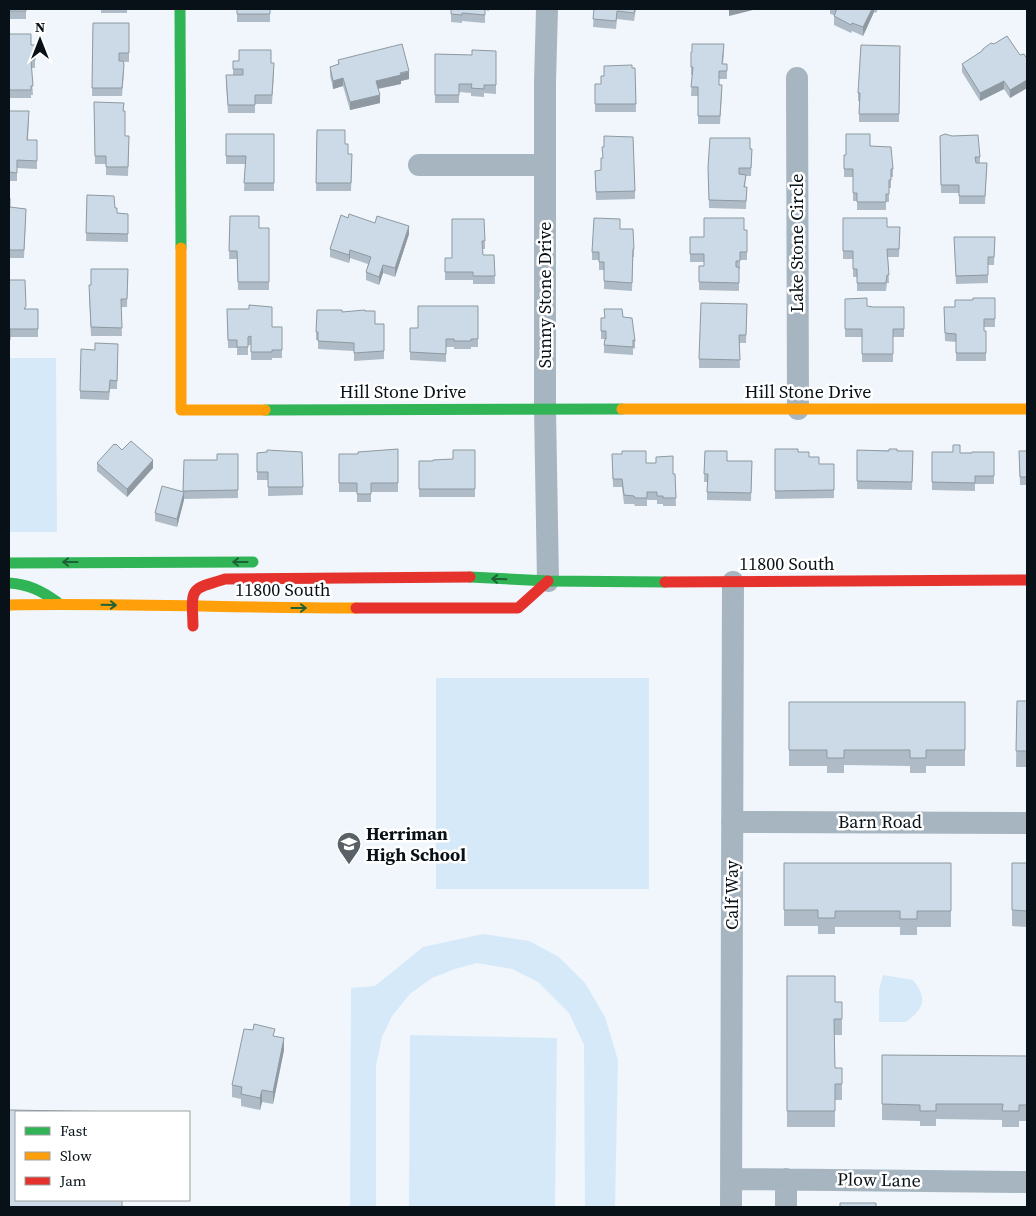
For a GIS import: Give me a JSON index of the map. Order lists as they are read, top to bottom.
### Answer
{
  "streets": {
    "main road": ["Hill Stone Drive", "11800 South"],
    "street": [
      "Lake Stone Circle",
      "Sunny Stone Drive",
      "Barn Road",
      "Calf Way",
      "Plow Lane"
    ]
  },
  "crossings": [
    ["Lake Stone Circle", "Hill Stone Drive"],
    ["Sunny Stone Drive", "Hill Stone Drive"],
    ["Sunny Stone Drive", "11800 South"],
    ["11800 South", "Calf Way"],
    ["Barn Road", "Calf Way"],
    ["Calf Way", "Plow Lane"]
  ],
  "places": {
    "school or university": ["Herriman High School"]
  },
  "legend": ["Fast", "Slow", "Jam"],
  "north": "top"
}
